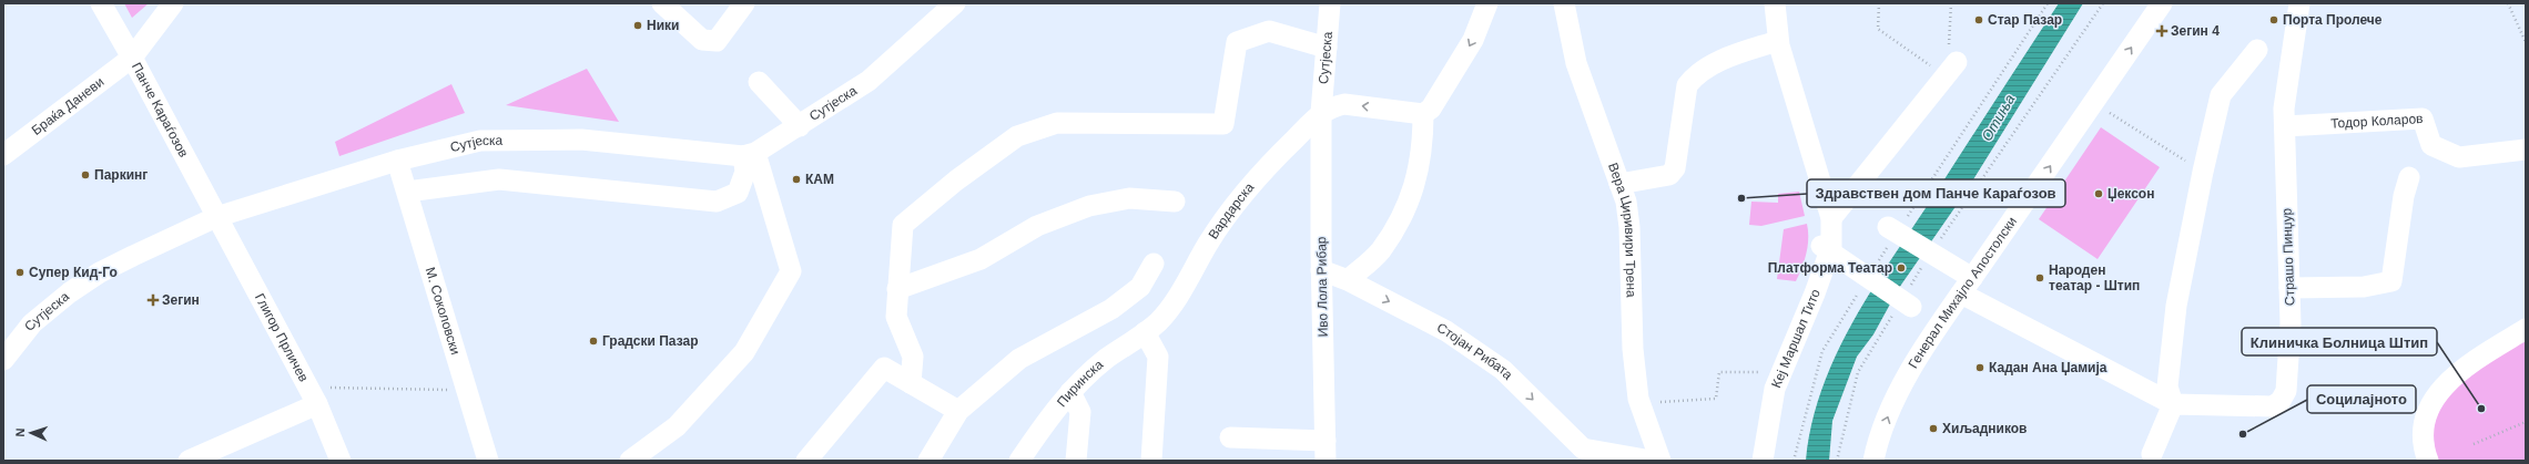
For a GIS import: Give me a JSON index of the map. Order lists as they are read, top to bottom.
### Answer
{
  "streets": {
    "street": [
      "Сутјеска",
      "Браќа Даневи",
      "Панче Караѓозов",
      "Тодор Коларов",
      "Вардарска",
      "Вера Циривири Трена",
      "Страшо Пинџур",
      "Иво Лола Рибар",
      "Генерал Михајло Апостолски",
      "М. Соколовски",
      "Глигор Прличев",
      "Кеј Маршал Тито",
      "Стојан Рибата",
      "Пиринска"
    ]
  },
  "crossings": [
    ["Сутјеска", "Панче Караѓозов"],
    ["Сутјеска", "Вардарска"],
    ["Сутјеска", "Иво Лола Рибар"],
    ["Сутјеска", "М. Соколовски"],
    ["Сутјеска", "Глигор Прличев"],
    ["Браќа Даневи", "Панче Караѓозов"],
    ["Панче Караѓозов", "Глигор Прличев"],
    ["Тодор Коларов", "Страшо Пинџур"],
    ["Вардарска", "Иво Лола Рибар"],
    ["Вардарска", "Пиринска"],
    ["Страшо Пинџур", "Генерал Михајло Апостолски"],
    ["Иво Лола Рибар", "Стојан Рибата"]
  ],
  "one_way": ["Стојан Рибата"],
  "water": ["Отиња"],
  "places": {
    "other": [
      "Стар Пазар",
      "Порта Пролече",
      "Ники",
      "Паркинг",
      "КАМ",
      "Џексон",
      "Здравствен дом Панче Караѓозов",
      "Платформа Театар",
      "Супер Кид-Го",
      "Народен театар - Штип",
      "Градски Пазар",
      "Кадан Ана Џамија",
      "Клиничка Болница Штип",
      "Хиљадников",
      "Социлајното"
    ],
    "health": ["Зегин 4", "Зегин"]
  },
  "north": "left"
}
